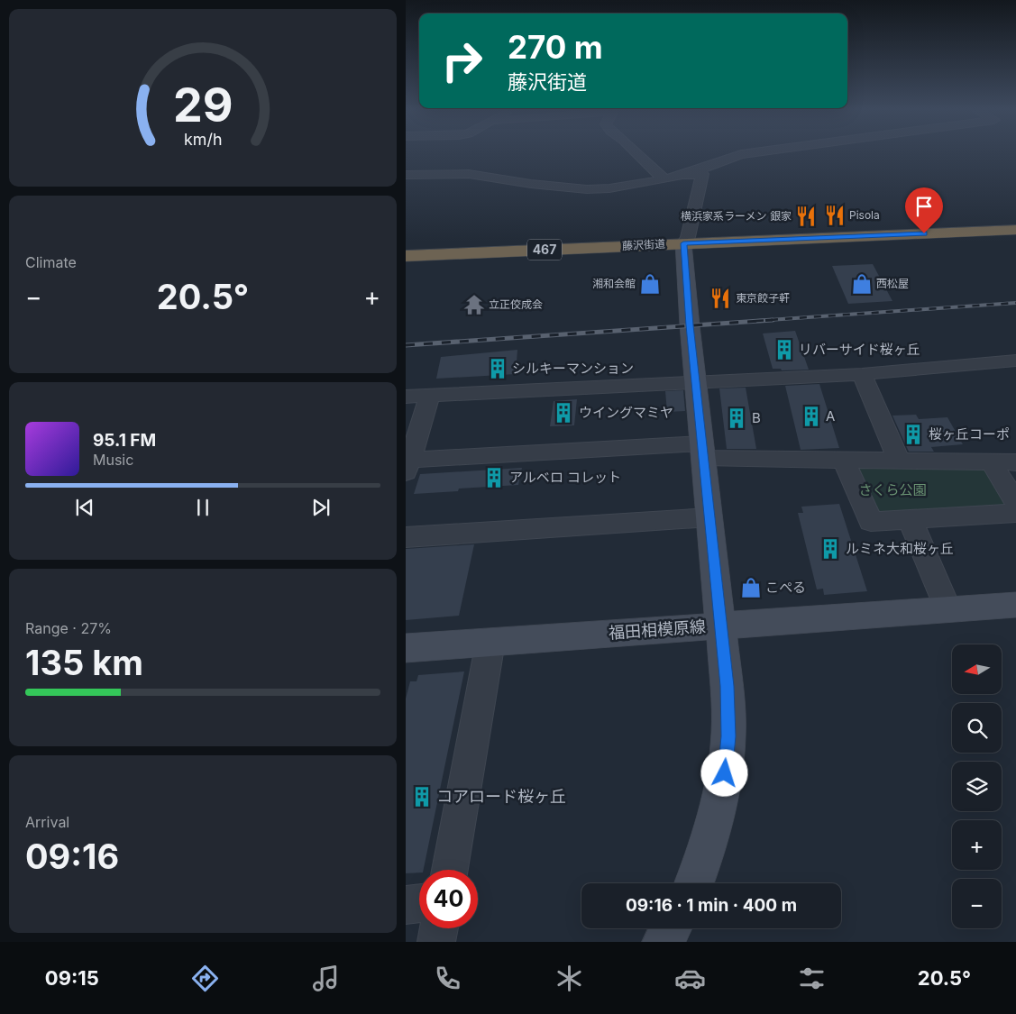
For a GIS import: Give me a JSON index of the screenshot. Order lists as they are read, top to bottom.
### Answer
{
  "streets": {
    "highway": ["藤沢街道", "467"],
    "street": ["福田相模原線"]
  },
  "parks": ["さくら公園"],
  "places": {
    "restaurant": ["Pisola", "横浜家系ラーメン 銀家", "東京餃子軒"],
    "shop": ["湘和会館", "西松屋", "こぺる"],
    "temple": ["立正佼成会"],
    "building": [
      "リバーサイド桜ヶ丘",
      "シルキーマンション",
      "ウイングマミヤ",
      "A",
      "B",
      "桜ヶ丘コーポ",
      "アルベロ コレット",
      "ルミネ大和桜ヶ丘",
      "コアロード桜ヶ丘"
    ]
  },
  "north": "left",
  "page": {
    "turn": ["270 m", "藤沢街道"],
    "tile": [
      "Climate",
      ["Range · 27%", "135 km"],
      ["Arrival", "09:16"]
    ],
    "heat": ["−", "20.5°", "+"],
    "song": ["95.1 FM", "Music"],
    "map_buttons": ["+", "−"],
    "limit": "40",
    "trip": "09:16 · 1 min · 400 m",
    "tabs": ["09:15", "20.5°"],
    "gauge": ["29", "km/h"]
  }
}
